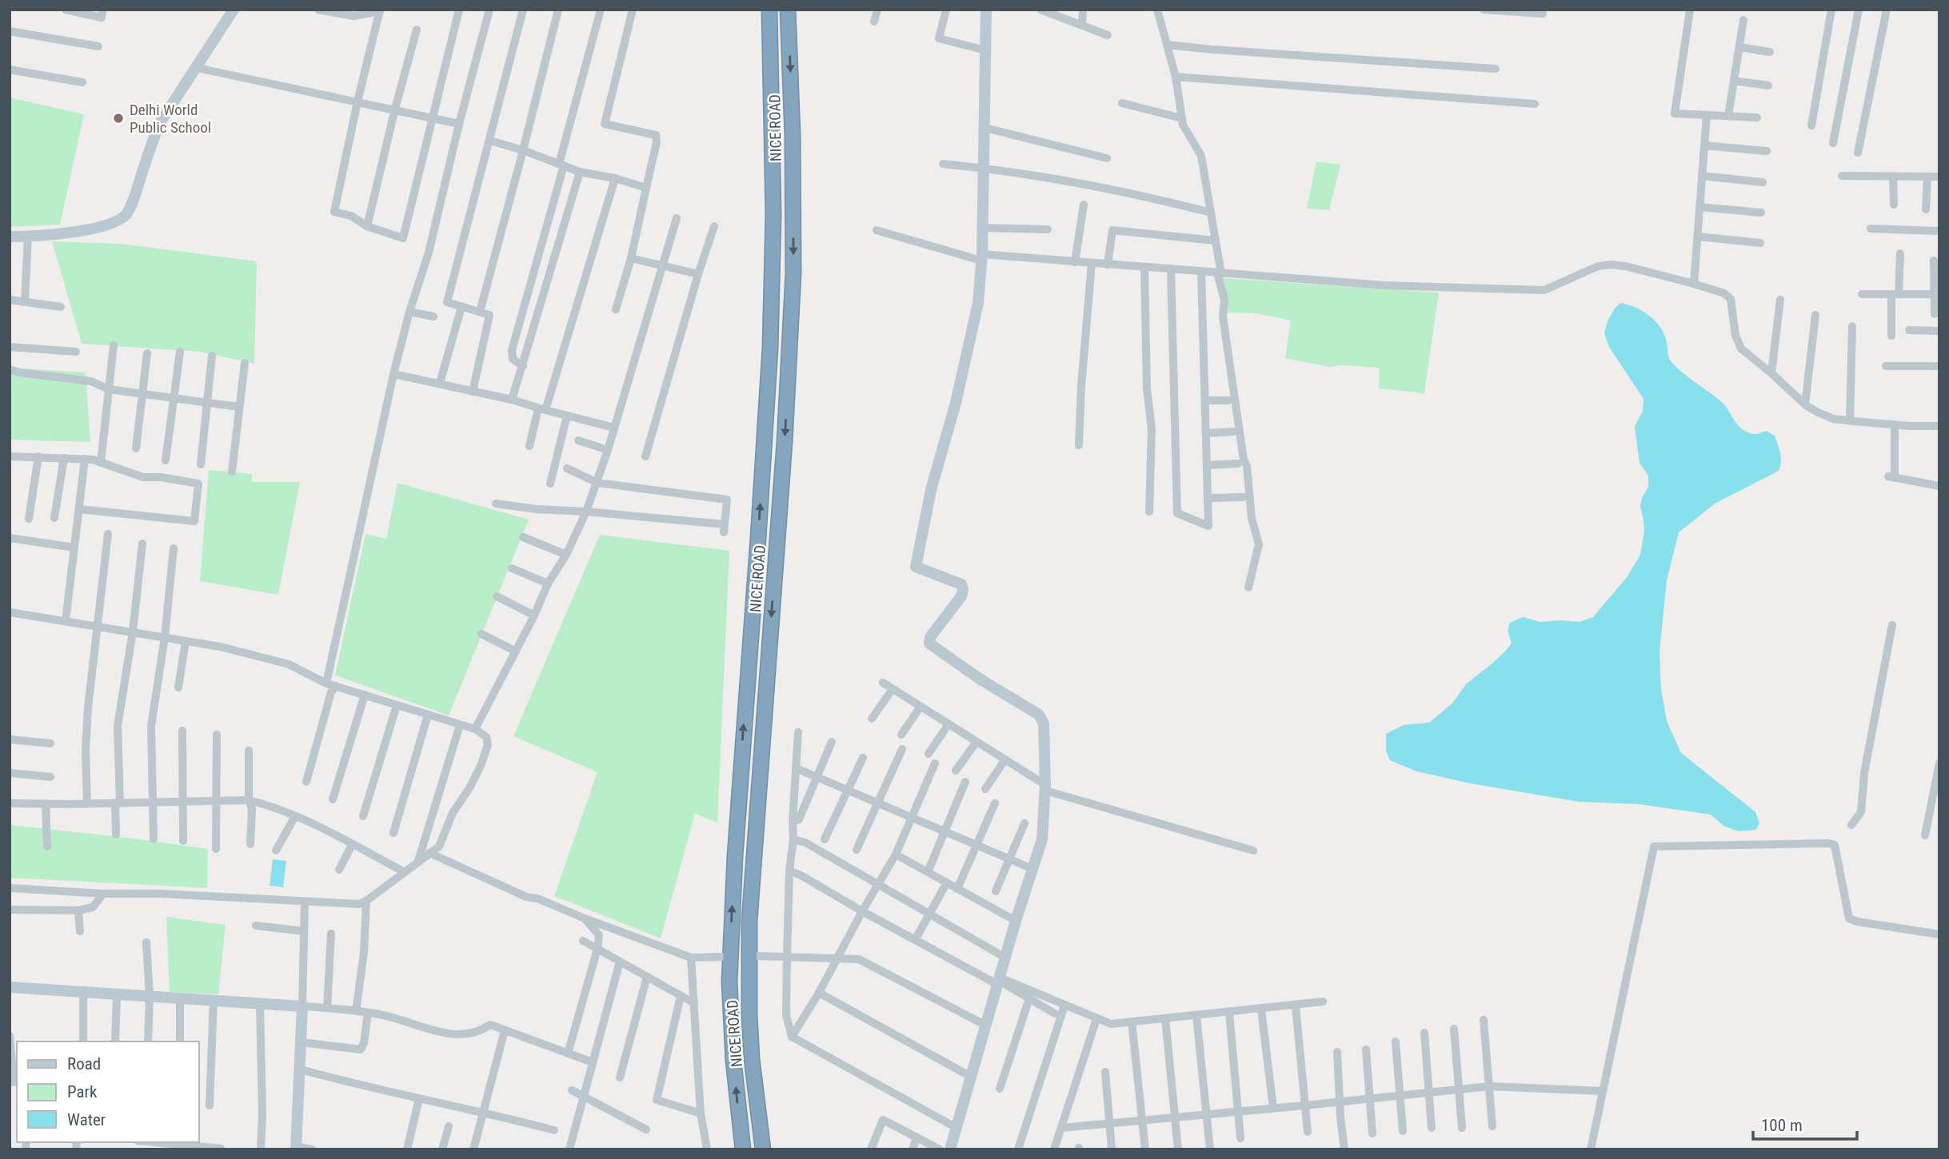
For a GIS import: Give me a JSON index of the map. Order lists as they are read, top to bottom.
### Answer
{
  "streets": {
    "highway": ["NICE ROAD"]
  },
  "places": ["Delhi World Public School"],
  "legend": ["Road", "Park", "Water"],
  "scale_bar": "100 m"
}
